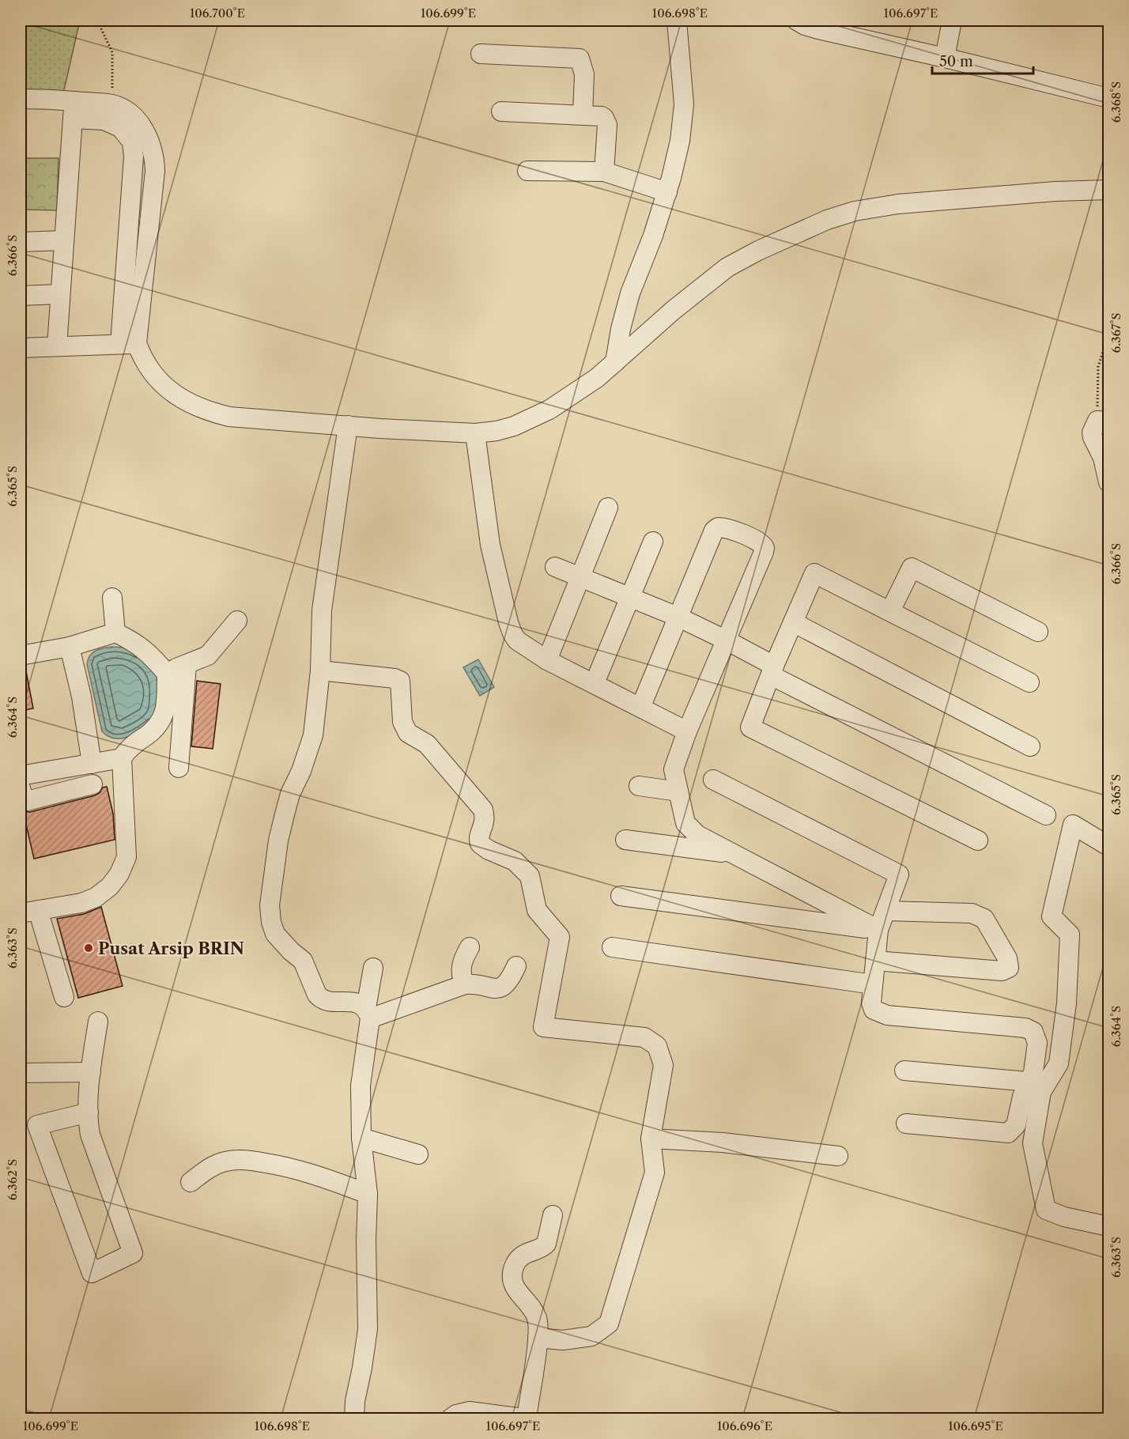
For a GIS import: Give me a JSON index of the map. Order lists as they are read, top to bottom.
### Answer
{
  "places": ["Pusat Arsip BRIN"],
  "scale_bar": "50 m",
  "coordinates": [
    "106.700°E",
    "106.699°E",
    "106.698°E",
    "106.697°E",
    "6.368°S",
    "6.366°S",
    "6.367°S",
    "6.365°S",
    "6.364°S",
    "6.363°S",
    "6.362°S",
    "106.696°E",
    "106.695°E"
  ]
}
